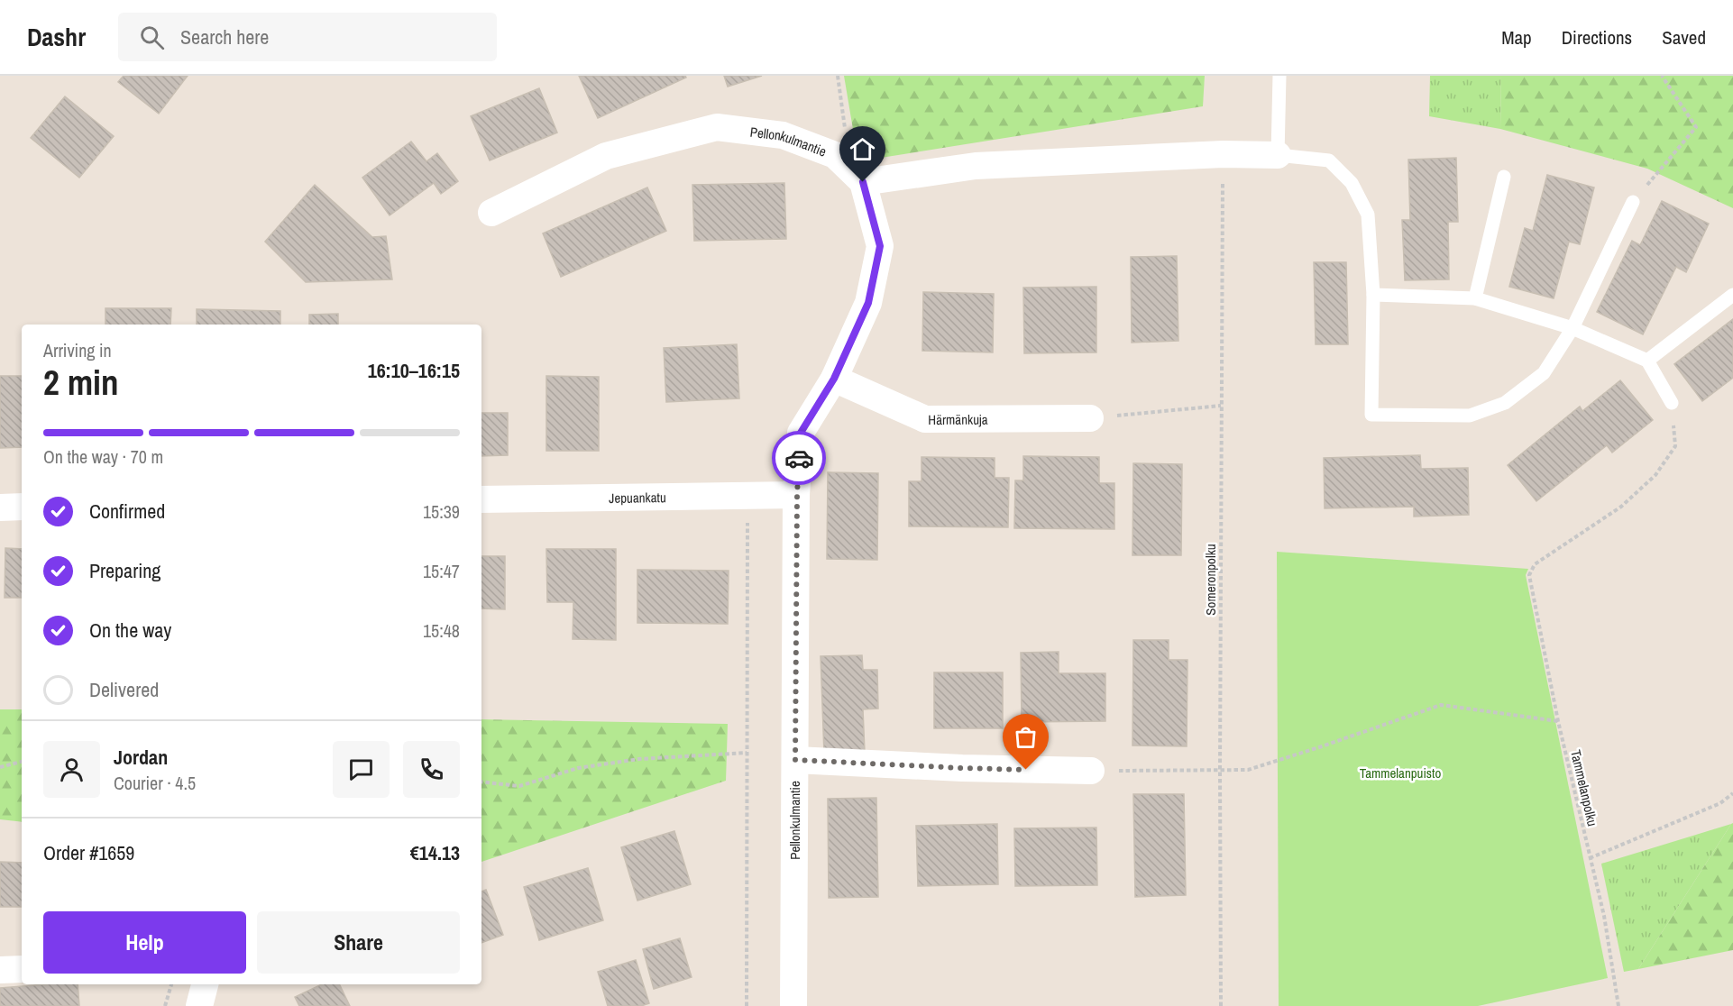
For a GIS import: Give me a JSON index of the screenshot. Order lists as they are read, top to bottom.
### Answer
{
  "streets": {
    "street": ["Pellonkulmantie", "Härmänkuja", "Jepuankatu"],
    "path": ["Someronpolku", "Tammelanpolku"]
  },
  "crossings": [
    ["Pellonkulmantie", "Härmänkuja"],
    ["Pellonkulmantie", "Jepuankatu"]
  ],
  "parks": ["Tammelanpuisto"],
  "page": {
    "header": "Dashr",
    "search": "Search here",
    "nav": ["Map", "Directions", "Saved"],
    "heading": ["2 min", "Arriving in", "16:10–16:15"],
    "panel": [
      "Jordan",
      "Courier · 4.5",
      "Order #1659",
      "€14.13"
    ],
    "bar": "On the way · 70 m",
    "list": [
      ["Confirmed", "15:39"],
      ["Preparing", "15:47"],
      ["On the way", "15:48"],
      "Delivered"
    ],
    "buttons": ["Help", "Share"]
  }
}
